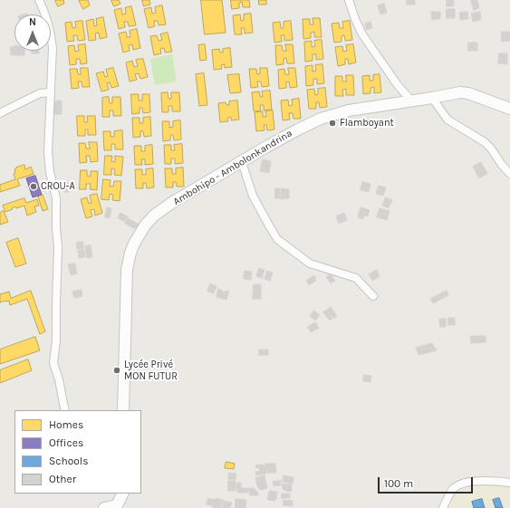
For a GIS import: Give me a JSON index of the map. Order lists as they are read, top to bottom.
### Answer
{
  "streets": {
    "street": ["Ambohipo - Ambolonkandrina"]
  },
  "places": ["Flamboyant", "CROU-A", "Lycée Privé MON FUTUR"],
  "legend": [
    "Homes",
    "Offices",
    "Schools",
    "Other"
  ],
  "scale_bar": "100 m",
  "north": "top"
}
